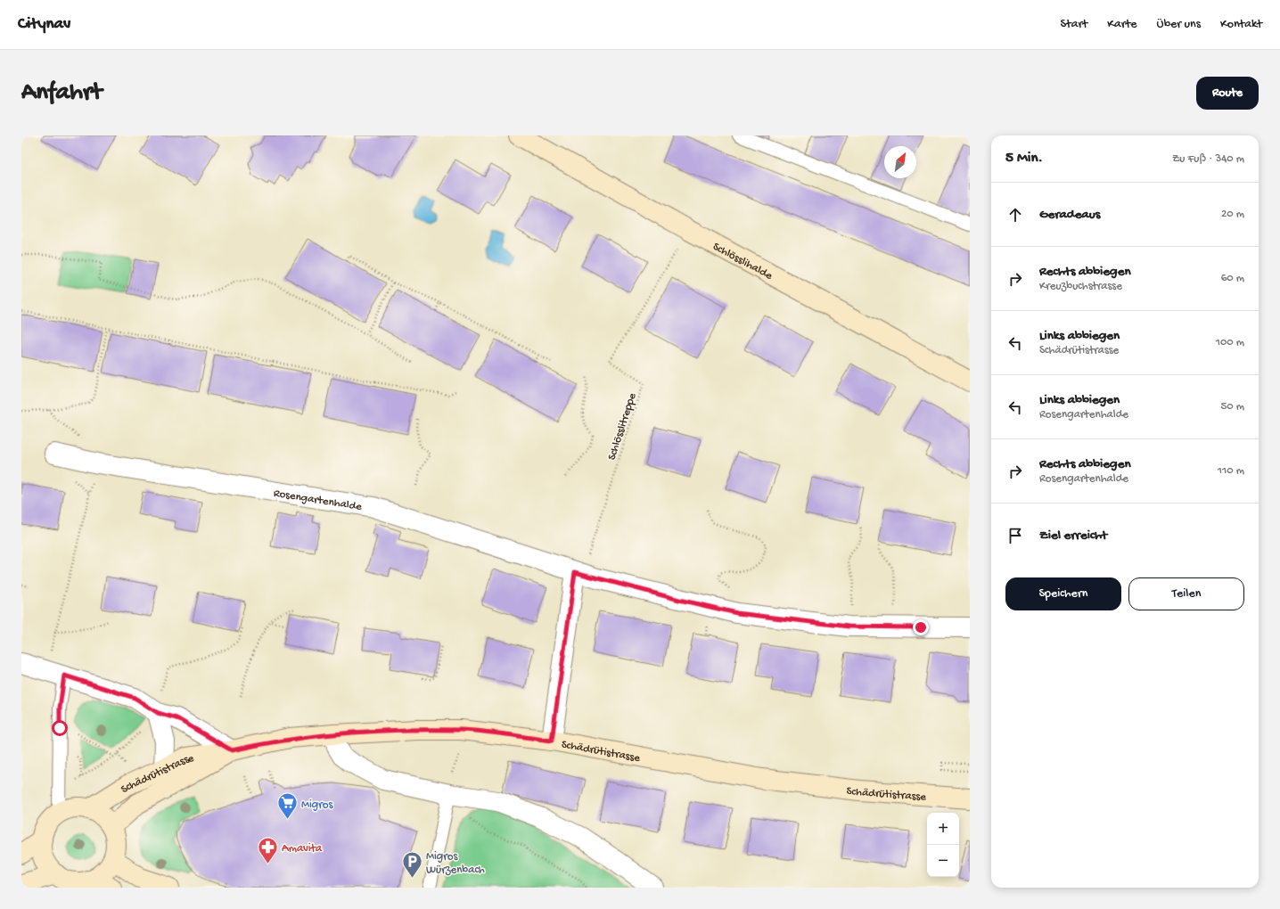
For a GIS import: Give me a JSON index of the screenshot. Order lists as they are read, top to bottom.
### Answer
{
  "streets": {
    "main road": ["Schlösslihalde", "Schädrütistrasse"],
    "street": ["Rosengartenhalde"],
    "path": ["Schlösslitreppe"]
  },
  "crossings": [
    ["Schlösslitreppe", "Rosengartenhalde"]
  ],
  "places": {
    "supermarket": ["Migros"],
    "pharmacy": ["Amavita"],
    "parking": ["Migros Würzenbach"]
  },
  "north": "top right",
  "page": {
    "header": "Citynav",
    "nav": [
      "Start",
      "Karte",
      "Über uns",
      "Kontakt"
    ],
    "buttons": [
      "Route",
      ["Speichern", "Teilen"]
    ],
    "title": "Anfahrt",
    "heading": ["5 Min.", "Zu Fuß · 340 m"],
    "list": [
      ["Geradeaus", "20 m"],
      ["Rechts abbiegen", "Kreuzbuchstrasse", "60 m"],
      ["Links abbiegen", "Schädrütistrasse", "100 m"],
      ["Links abbiegen", "Rosengartenhalde", "50 m"],
      ["Rechts abbiegen", "Rosengartenhalde", "110 m"],
      "Ziel erreicht"
    ],
    "map_buttons": ["+", "−"]
  }
}
